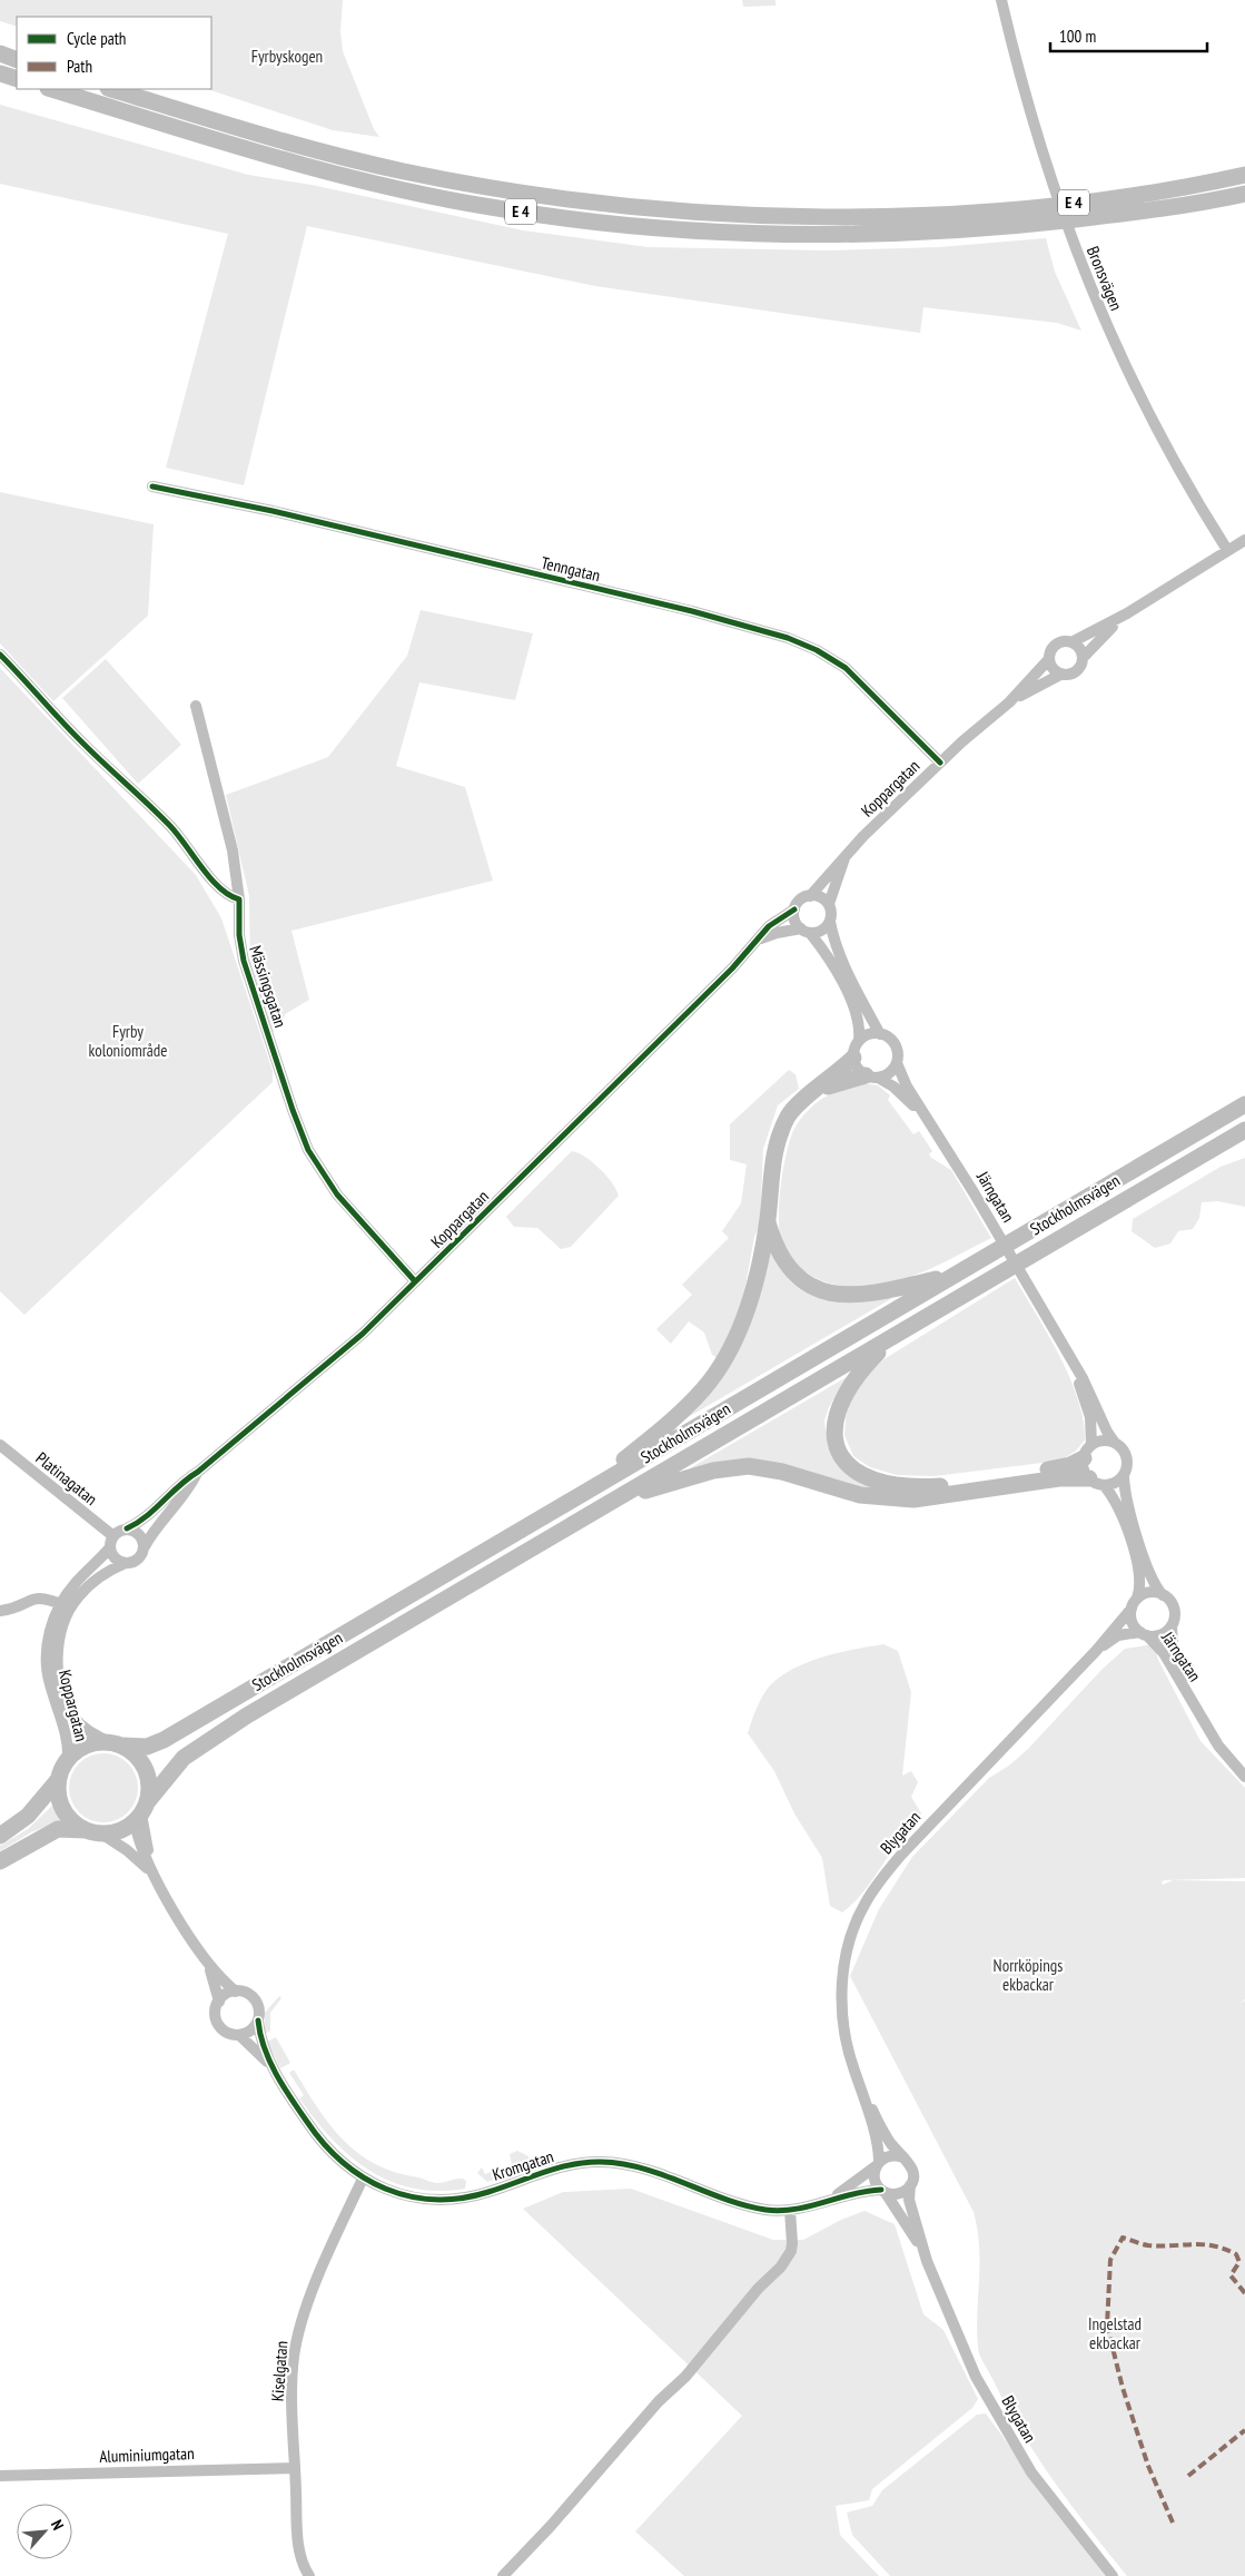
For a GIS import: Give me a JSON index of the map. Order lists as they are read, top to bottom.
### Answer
{
  "streets": {
    "highway": ["E 4", "Stockholmsvägen"],
    "street": [
      "Bronsvägen",
      "Tenngatan",
      "Koppargatan",
      "Mässingsgatan",
      "Järngatan",
      "Platinagatan",
      "Blygatan",
      "Kromgatan",
      "Kiselgatan",
      "Aluminiumgatan"
    ]
  },
  "crossings": [
    ["Tenngatan", "Koppargatan"],
    ["Koppargatan", "Mässingsgatan"],
    ["Koppargatan", "Stockholmsvägen"],
    ["Koppargatan", "Platinagatan"],
    ["Järngatan", "Blygatan"],
    ["Blygatan", "Kromgatan"],
    ["Kromgatan", "Kiselgatan"],
    ["Kiselgatan", "Aluminiumgatan"]
  ],
  "parks": [
    "Fyrbyskogen",
    "Fyrby koloniområde",
    "Norrköpings ekbackar",
    "Ingelstad ekbackar"
  ],
  "legend": ["Cycle path", "Path"],
  "scale_bar": "100 m",
  "north": "top right"
}
